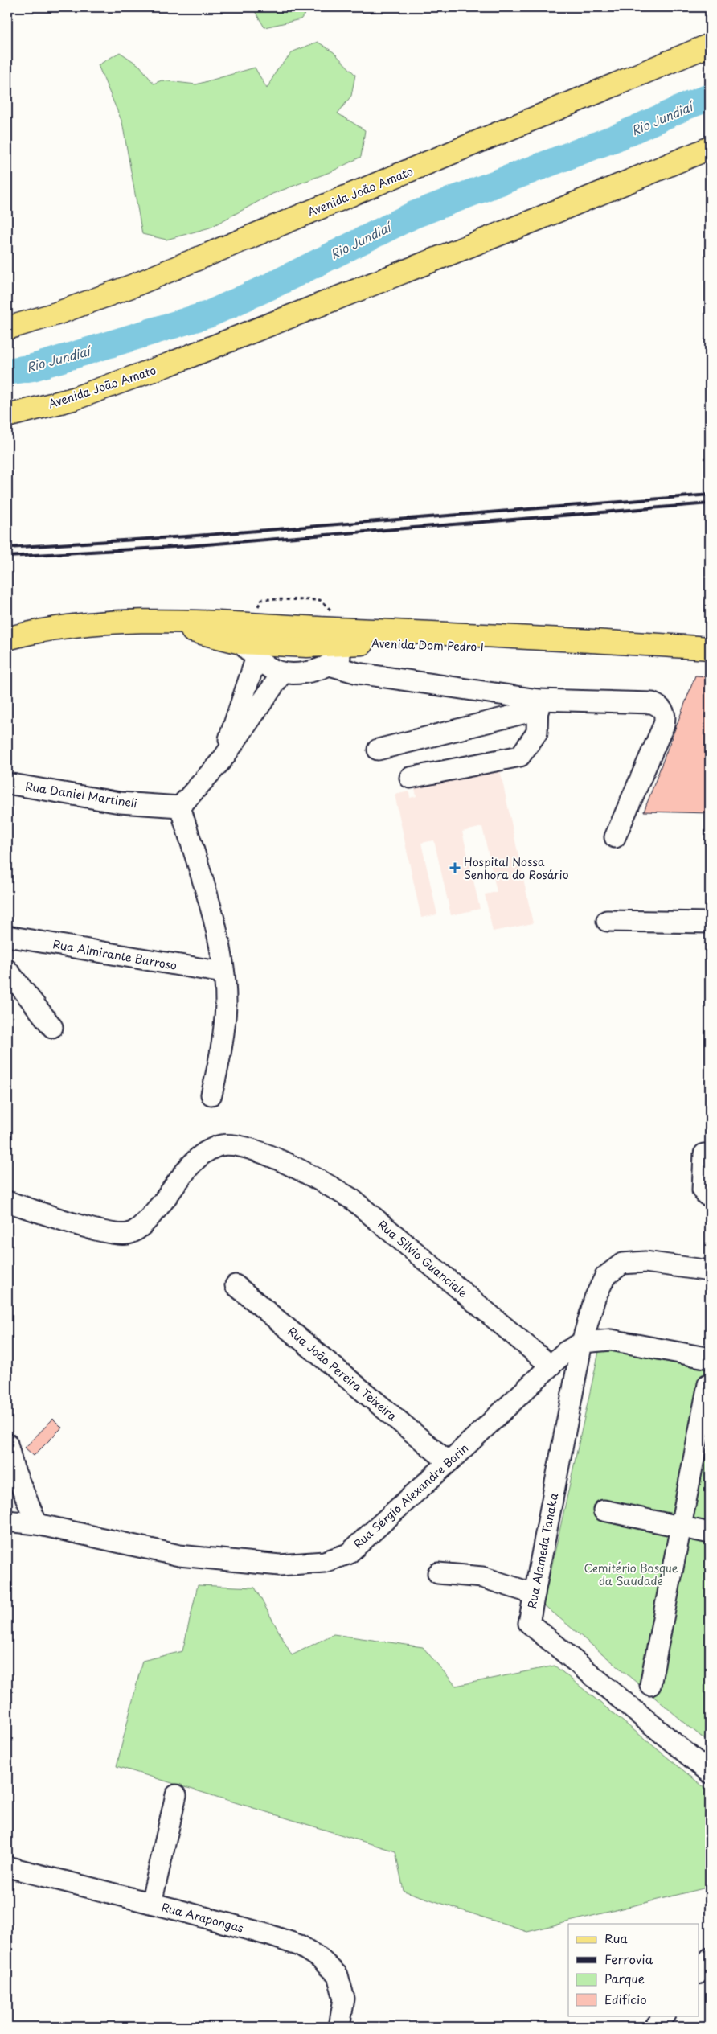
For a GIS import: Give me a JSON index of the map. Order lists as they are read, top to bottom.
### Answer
{
  "streets": {
    "main road": ["Avenida João Amato", "Avenida Dom Pedro I"],
    "street": [
      "Rua Daniel Martineli",
      "Rua Almirante Barroso",
      "Rua Silvio Guanciale",
      "Rua João Pereira Teixeira",
      "Rua Sérgio Alexandre Borin",
      "Rua Alameda Tanaka",
      "Rua Arapongas"
    ]
  },
  "crossings": [
    ["Rua Silvio Guanciale", "Rua Sérgio Alexandre Borin"],
    ["Rua João Pereira Teixeira", "Rua Sérgio Alexandre Borin"]
  ],
  "water": ["Rio Jundiaí"],
  "parks": ["Cemitério Bosque da Saudade"],
  "places": {
    "health": ["Hospital Nossa Senhora do Rosário"]
  },
  "legend": [
    "Rua",
    "Ferrovia",
    "Parque",
    "Edifício"
  ]
}
